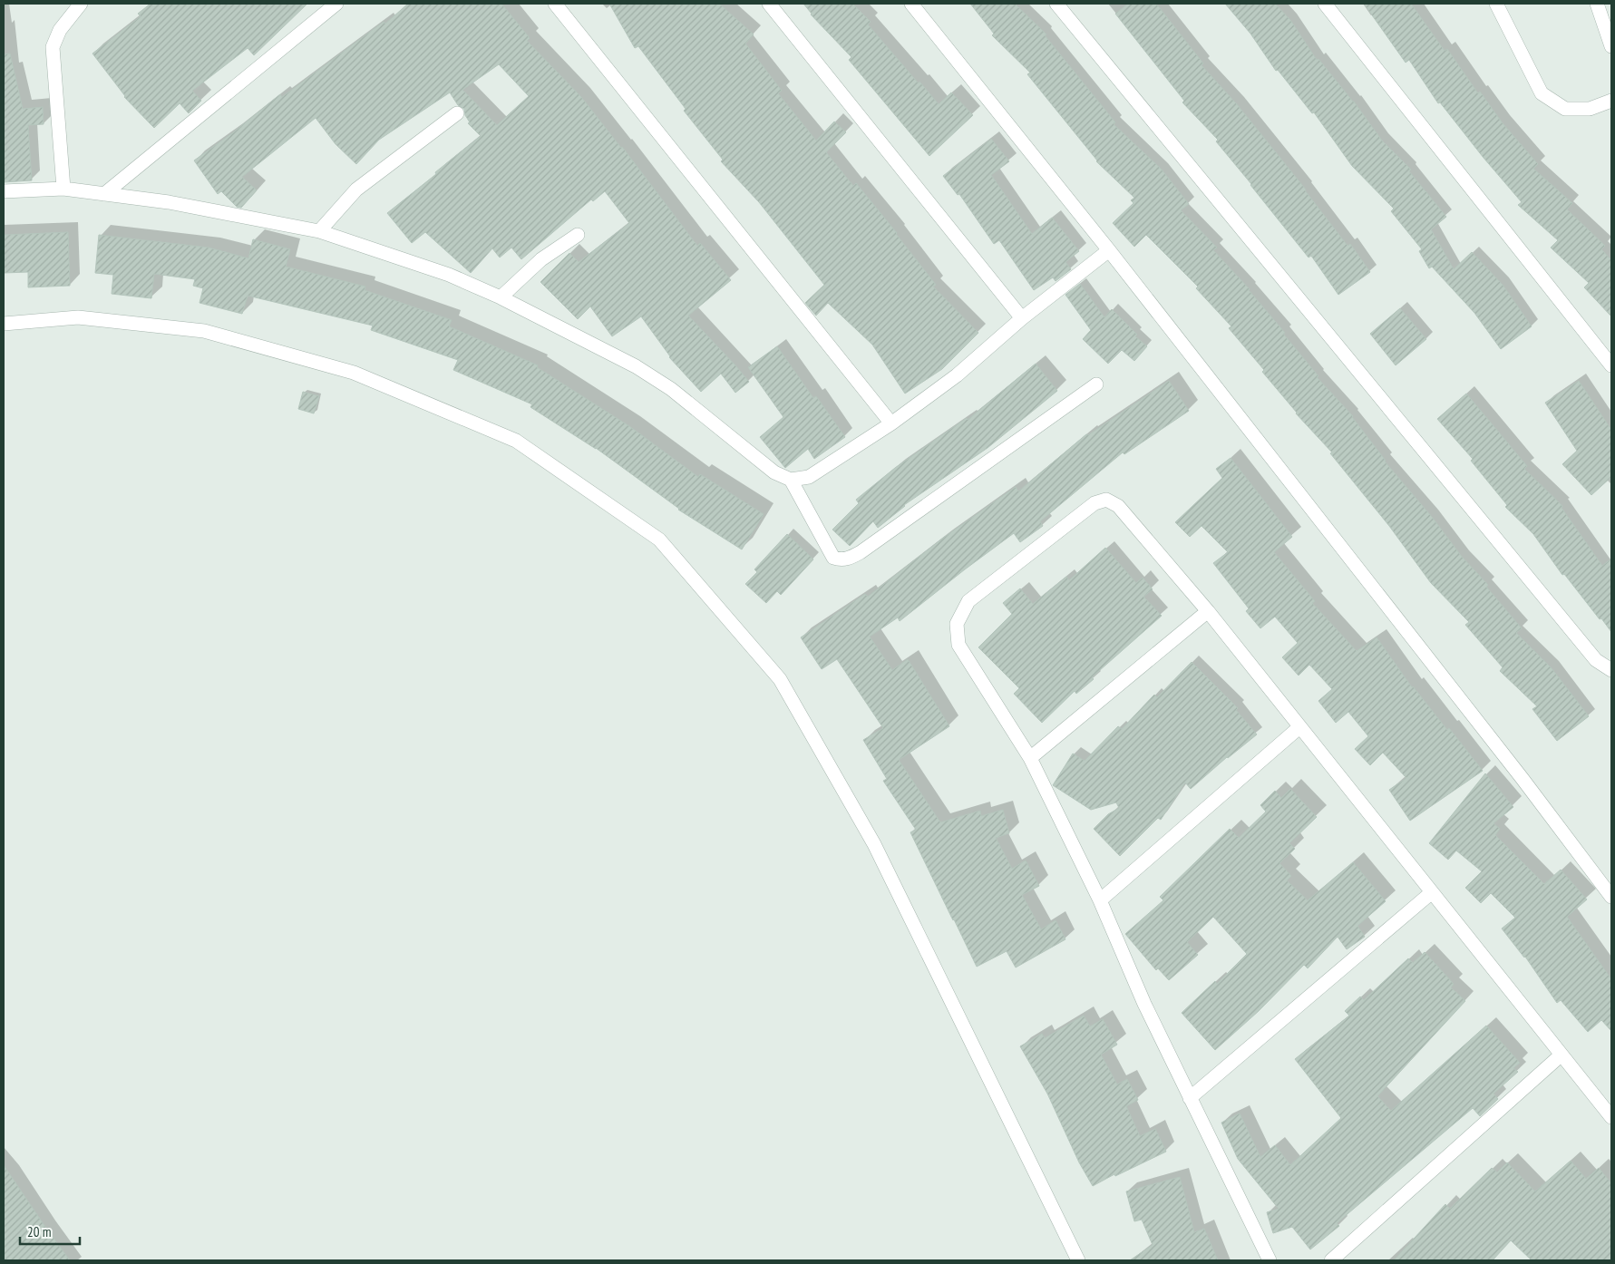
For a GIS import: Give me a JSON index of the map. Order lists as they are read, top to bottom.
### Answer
{
  "scale_bar": "20 m"
}
